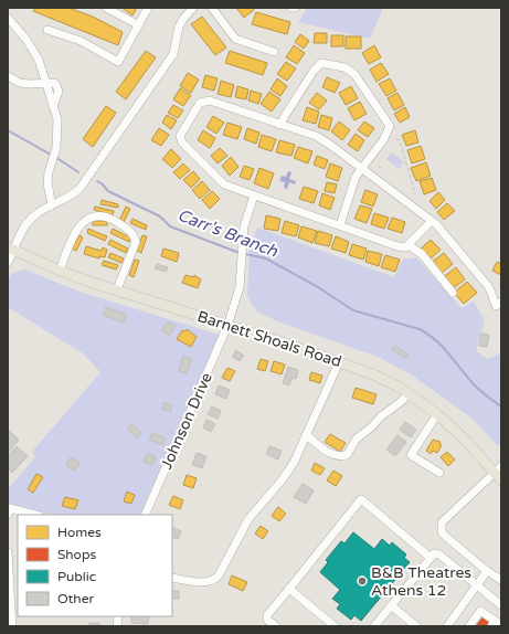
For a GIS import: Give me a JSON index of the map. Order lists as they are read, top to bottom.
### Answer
{
  "streets": {
    "main road": ["Barnett Shoals Road"],
    "street": ["Johnson Drive"]
  },
  "crossings": [
    ["Barnett Shoals Road", "Johnson Drive"]
  ],
  "water": ["Carr's Branch"],
  "places": ["B&B Theatres Athens 12"],
  "legend": [
    "Homes",
    "Shops",
    "Public",
    "Other"
  ]
}
